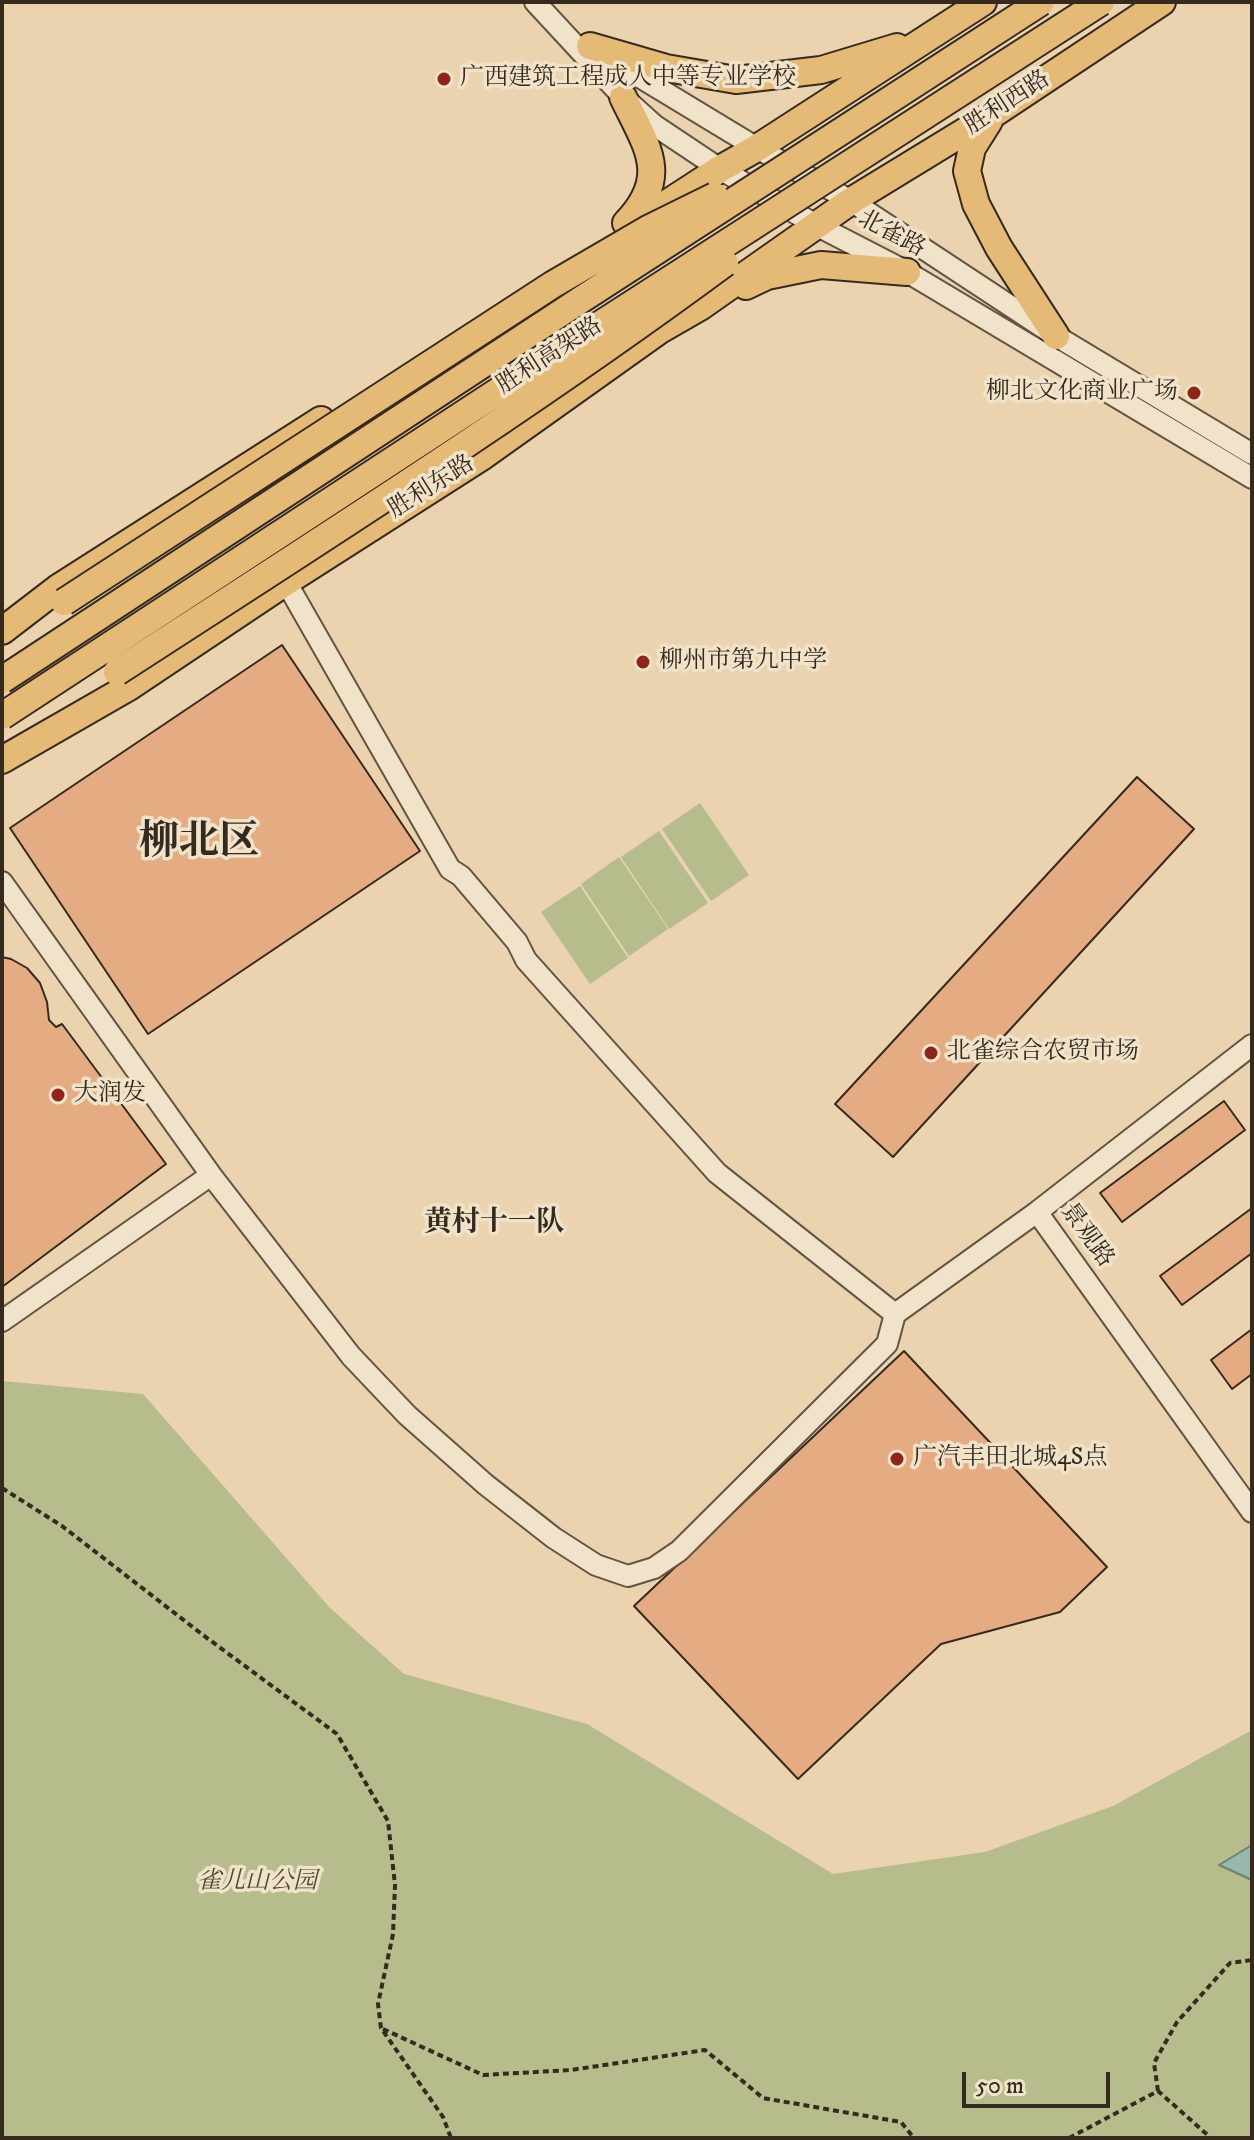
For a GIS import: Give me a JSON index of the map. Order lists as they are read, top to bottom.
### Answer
{
  "streets": {
    "main road": ["胜利西路", "胜利高架路", "胜利东路"],
    "street": ["北雀路", "景观路"]
  },
  "crossings": [
    ["胜利西路", "北雀路"],
    ["胜利西路", "胜利东路"],
    ["北雀路", "胜利东路"]
  ],
  "districts": ["柳北区", "黄村十一队"],
  "parks": ["雀儿山公园"],
  "places": [
    "广西建筑工程成人中等专业学校",
    "柳北文化商业广场",
    "柳州市第九中学",
    "北雀综合农贸市场",
    "大润发",
    "广汽丰田北城4S点"
  ],
  "scale_bar": "50 m"
}
